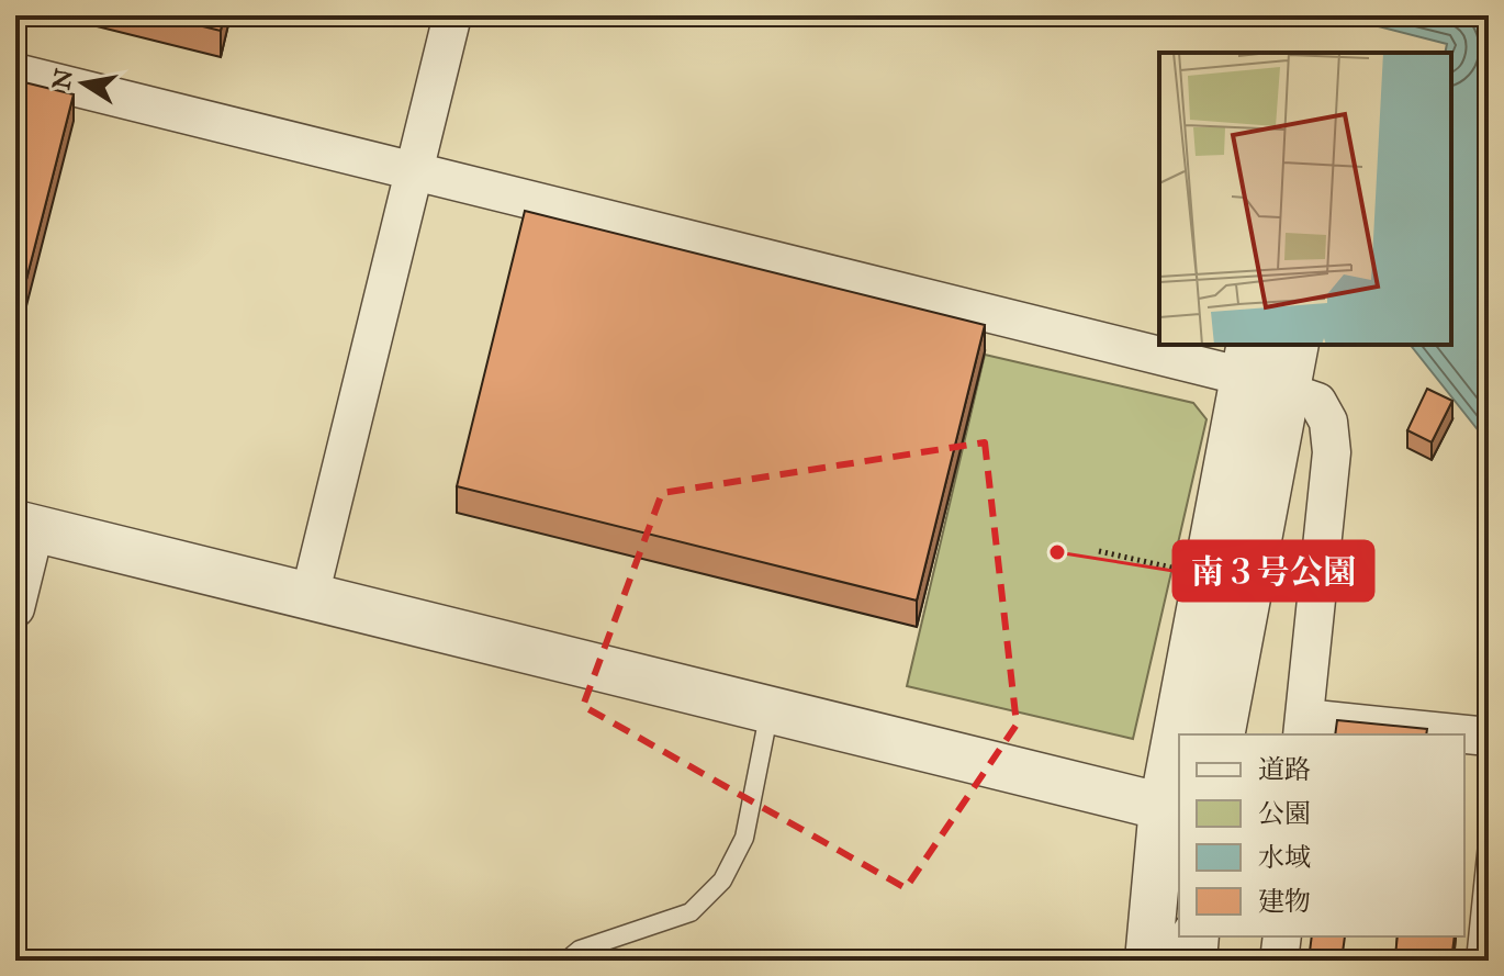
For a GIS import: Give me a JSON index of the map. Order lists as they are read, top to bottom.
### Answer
{
  "places": ["南３号公園"],
  "legend": [
    "道路",
    "公園",
    "水域",
    "建物"
  ],
  "north": "left"
}
